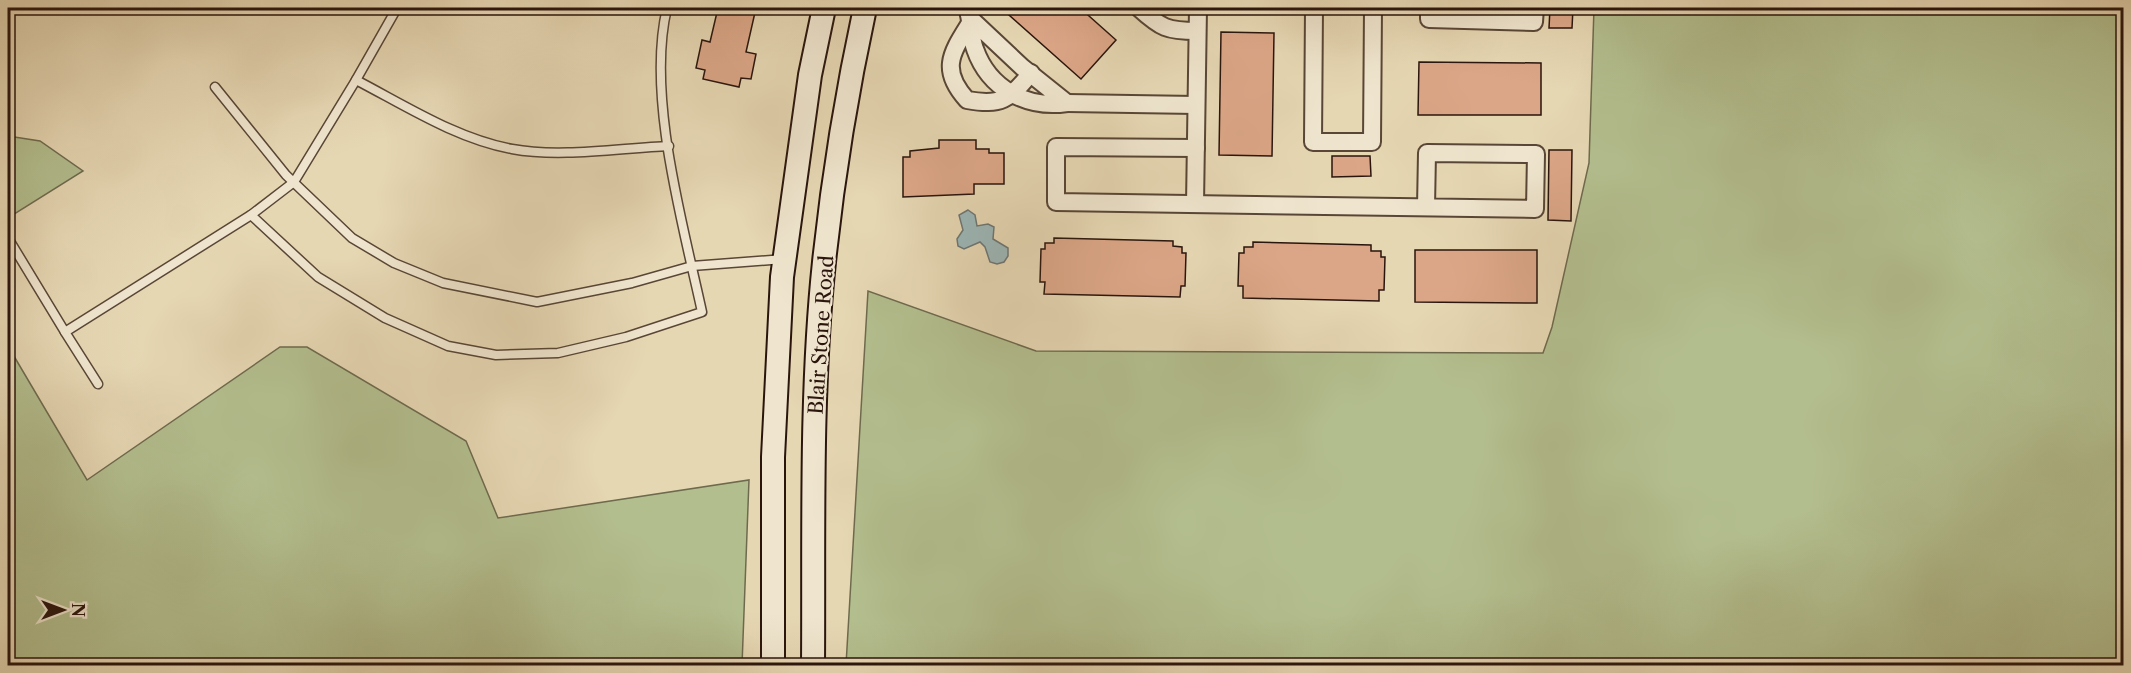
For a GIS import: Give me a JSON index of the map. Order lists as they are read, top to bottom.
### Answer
{
  "streets": {
    "main road": ["Blair Stone Road"]
  },
  "north": "right"
}
